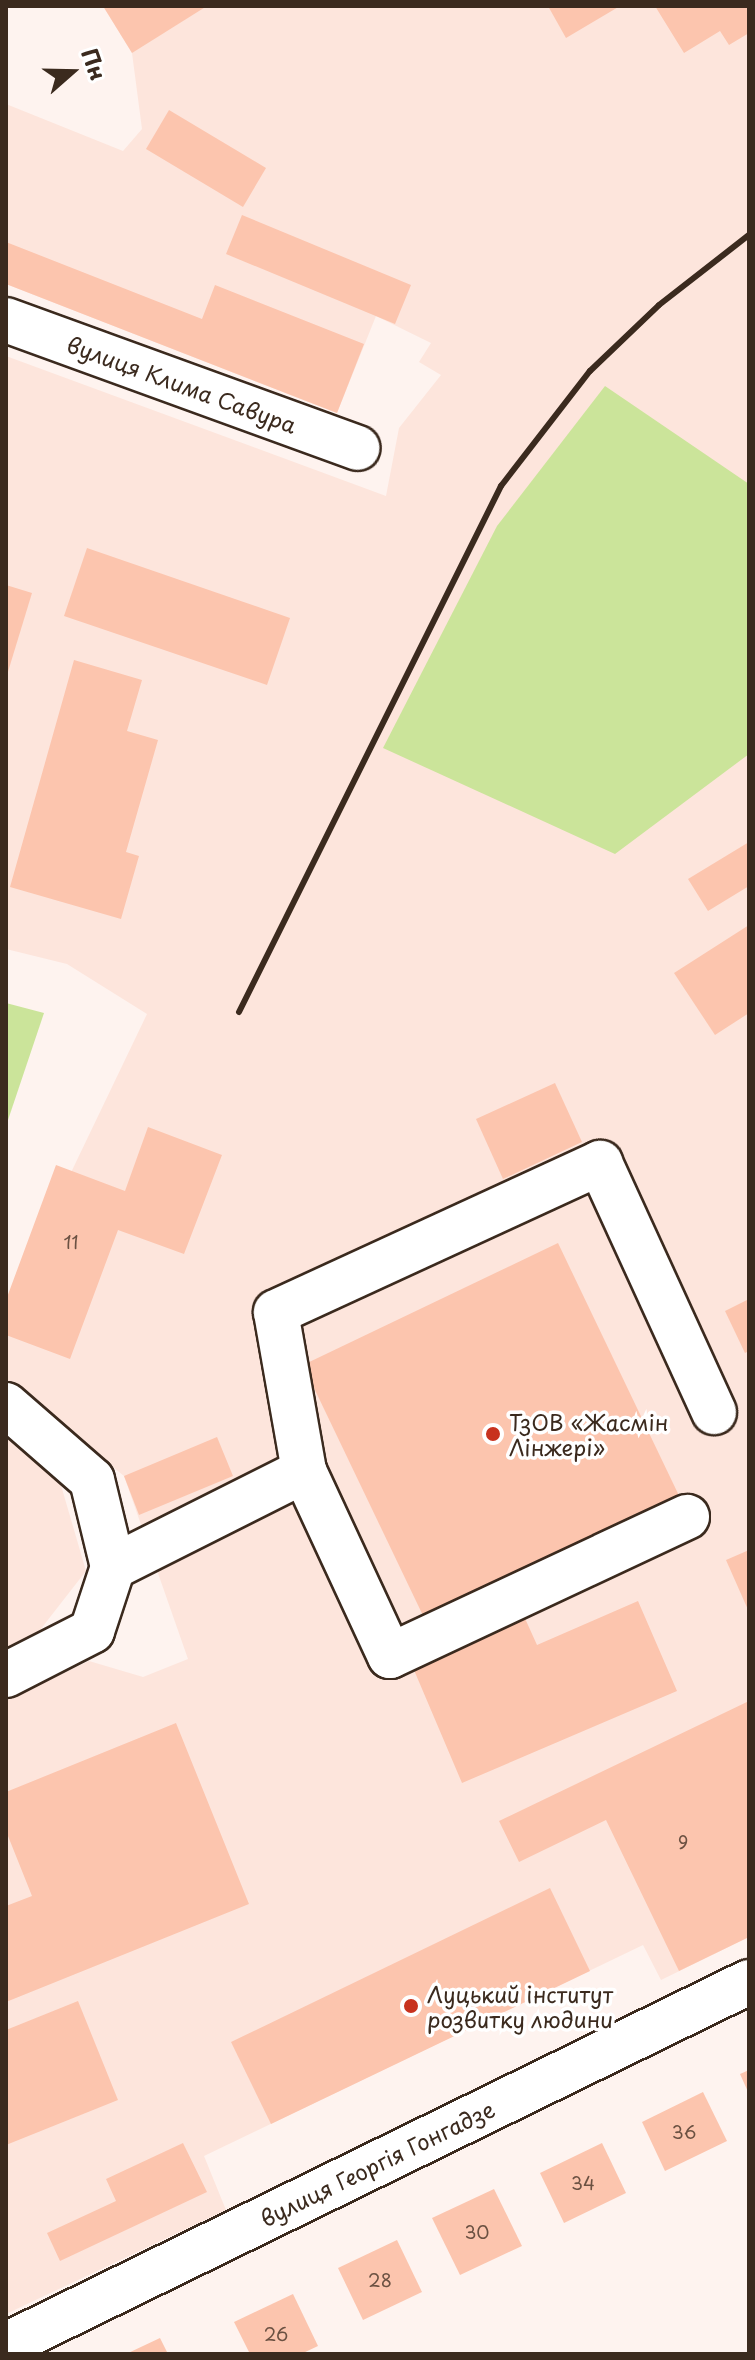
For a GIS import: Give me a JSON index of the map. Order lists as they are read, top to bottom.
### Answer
{
  "streets": {
    "street": ["вулиця Клима Савура", "вулиця Георгія Гонгадзе"]
  },
  "places": ["ТзОВ «Жасмін Лінжері»", "Луцький інститут розвитку людини"],
  "house_numbers": [
    "11",
    "9",
    "36",
    "34",
    "30",
    "28",
    "26"
  ],
  "north": "right"
}
